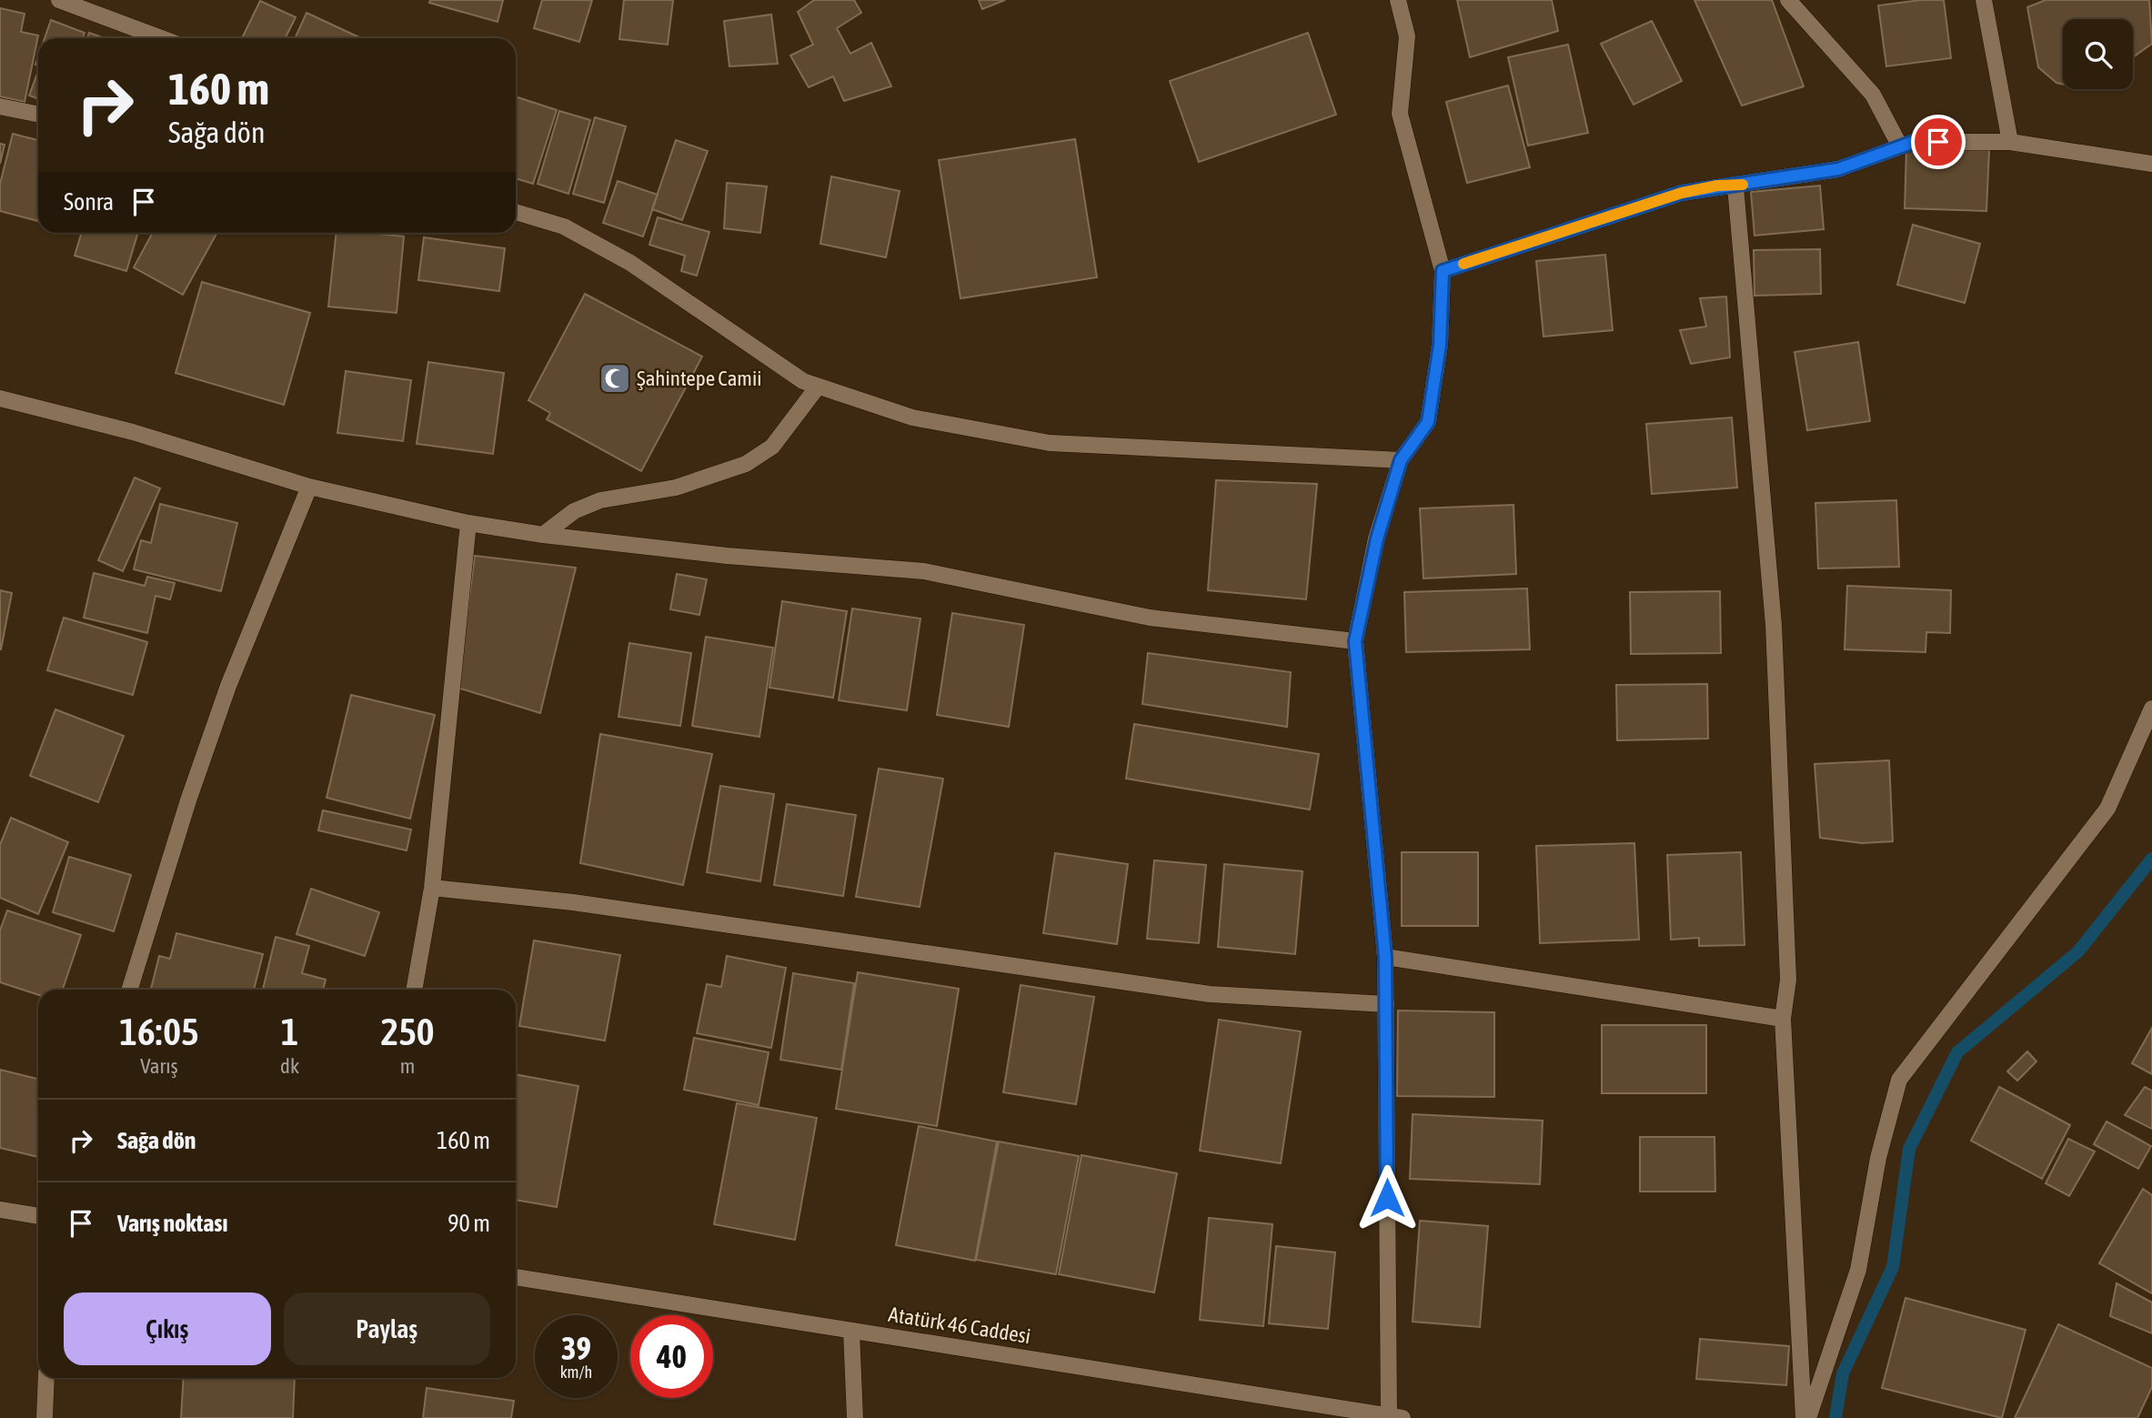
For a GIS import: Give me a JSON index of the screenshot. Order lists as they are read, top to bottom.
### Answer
{
  "streets": {
    "street": ["Atatürk 46 Caddesi"]
  },
  "places": {
    "mosque": ["Şahintepe Camii"]
  },
  "page": {
    "turn": ["160 m", "Sağa dön"],
    "then": "Sonra",
    "eta": [
      "16:05",
      "Varış",
      "1",
      "dk",
      "250",
      "m"
    ],
    "list": [
      {
        "name": "Sağa dön",
        "value": "160 m"
      },
      {
        "name": "Varış noktası",
        "value": "90 m"
      }
    ],
    "buttons": ["Çıkış", "Paylaş"],
    "speed": "39 km/h",
    "limit": "40"
  }
}
